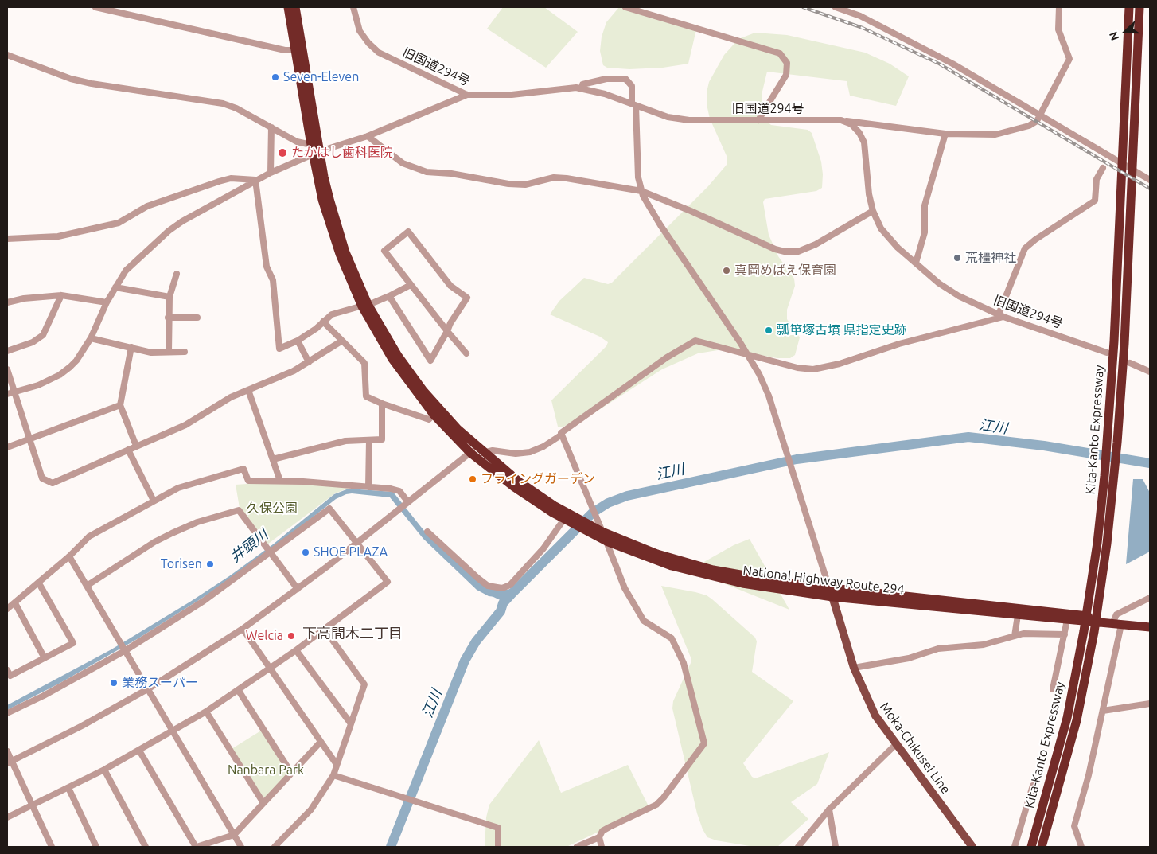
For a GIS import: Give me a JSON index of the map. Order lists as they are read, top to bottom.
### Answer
{
  "streets": {
    "highway": ["Kita-Kanto Expressway", "National Highway Route 294"],
    "main road": ["Moka-Chikusei Line"],
    "street": ["旧国道294号"]
  },
  "crossings": [
    ["National Highway Route 294", "Moka-Chikusei Line"]
  ],
  "districts": ["下高間木二丁目"],
  "water": ["江川", "井頭川"],
  "parks": ["久保公園", "Nanbara Park"],
  "places": [
    "Seven-Eleven",
    "たかはし歯科医院",
    "荒橿神社",
    "真岡めばえ保育園",
    "瓢箪塚古墳 県指定史跡",
    "フライングガーデン",
    "SHOE PLAZA",
    "Torisen",
    "Welcia",
    "業務スーパー"
  ],
  "north": "left"
}
